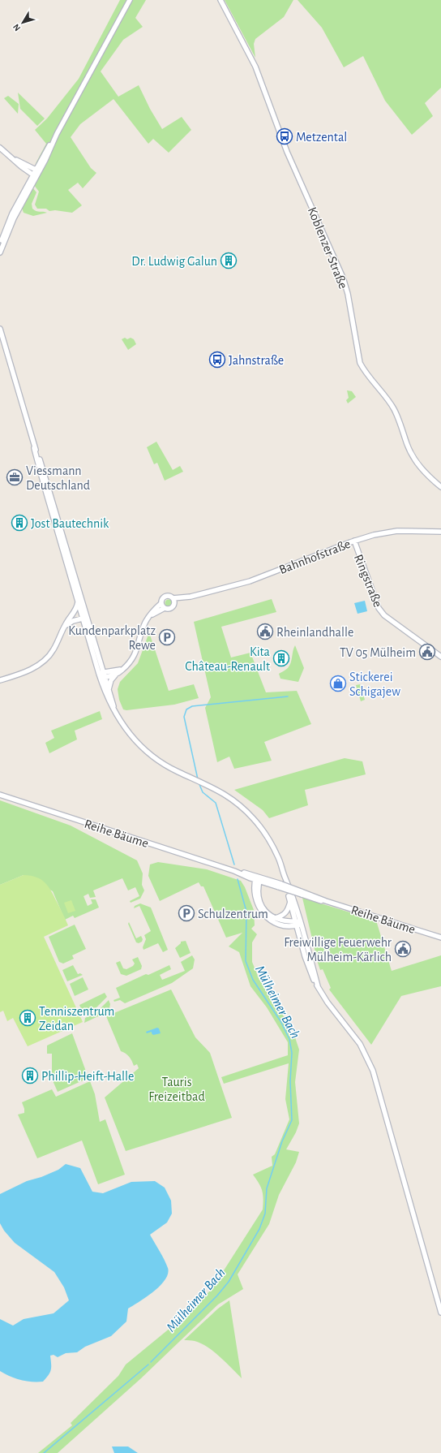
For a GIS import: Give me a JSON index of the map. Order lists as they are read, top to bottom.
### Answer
{
  "streets": {
    "main road": [
      "Koblenzer Straße",
      "Bahnhofstraße",
      "Ringstraße",
      "Reihe Bäume"
    ]
  },
  "crossings": [
    ["Bahnhofstraße", "Ringstraße"]
  ],
  "water": ["Mülheimer Bach"],
  "parks": ["Tauris Freizeitbad"],
  "places": {
    "bus stop": ["Metzental", "Jahnstraße"],
    "building": [
      "Dr. Ludwig Galun",
      "Jost Bautechnik",
      "Kita Château-Renault",
      "Tenniszentrum Zeidan",
      "Phillip-Heift-Halle"
    ],
    "office": ["Viessmann Deutschland"],
    "public building": ["Rheinlandhalle", "TV 05 Mülheim", "Freiwillige Feuerwehr Mülheim-Kärlich"],
    "parking": ["Kundenparkplatz Rewe", "Schulzentrum"],
    "shop": ["Stickerei Schigajew"]
  },
  "north": "bottom left"
}
